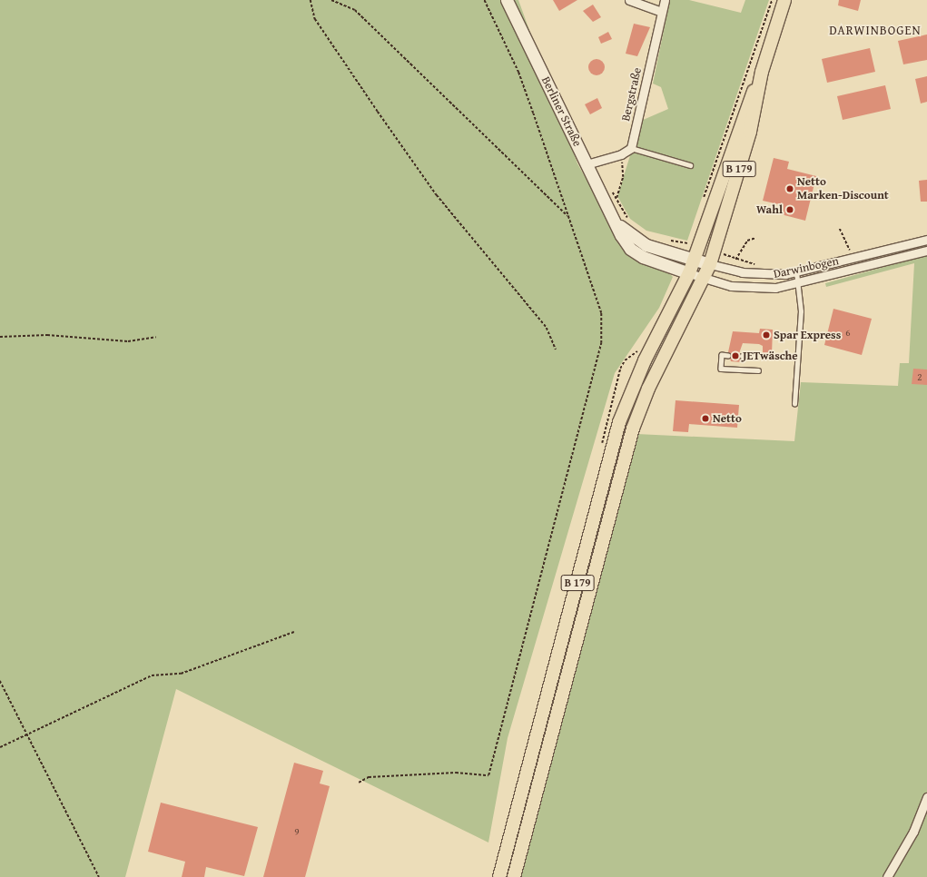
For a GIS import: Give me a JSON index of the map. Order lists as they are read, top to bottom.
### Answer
{
  "streets": {
    "main road": ["B 179"],
    "street": ["Bergstraße", "Berliner Straße", "Darwinbogen"]
  },
  "crossings": [
    ["Berliner Straße", "B 179"],
    ["Berliner Straße", "Darwinbogen"],
    ["B 179", "Darwinbogen"]
  ],
  "districts": ["DARWINBOGEN"],
  "places": [
    "Netto Marken-Discount",
    "Wahl",
    "Spar Express",
    "JETwäsche",
    "Netto"
  ],
  "house_numbers": ["6", "2", "9"]
}
